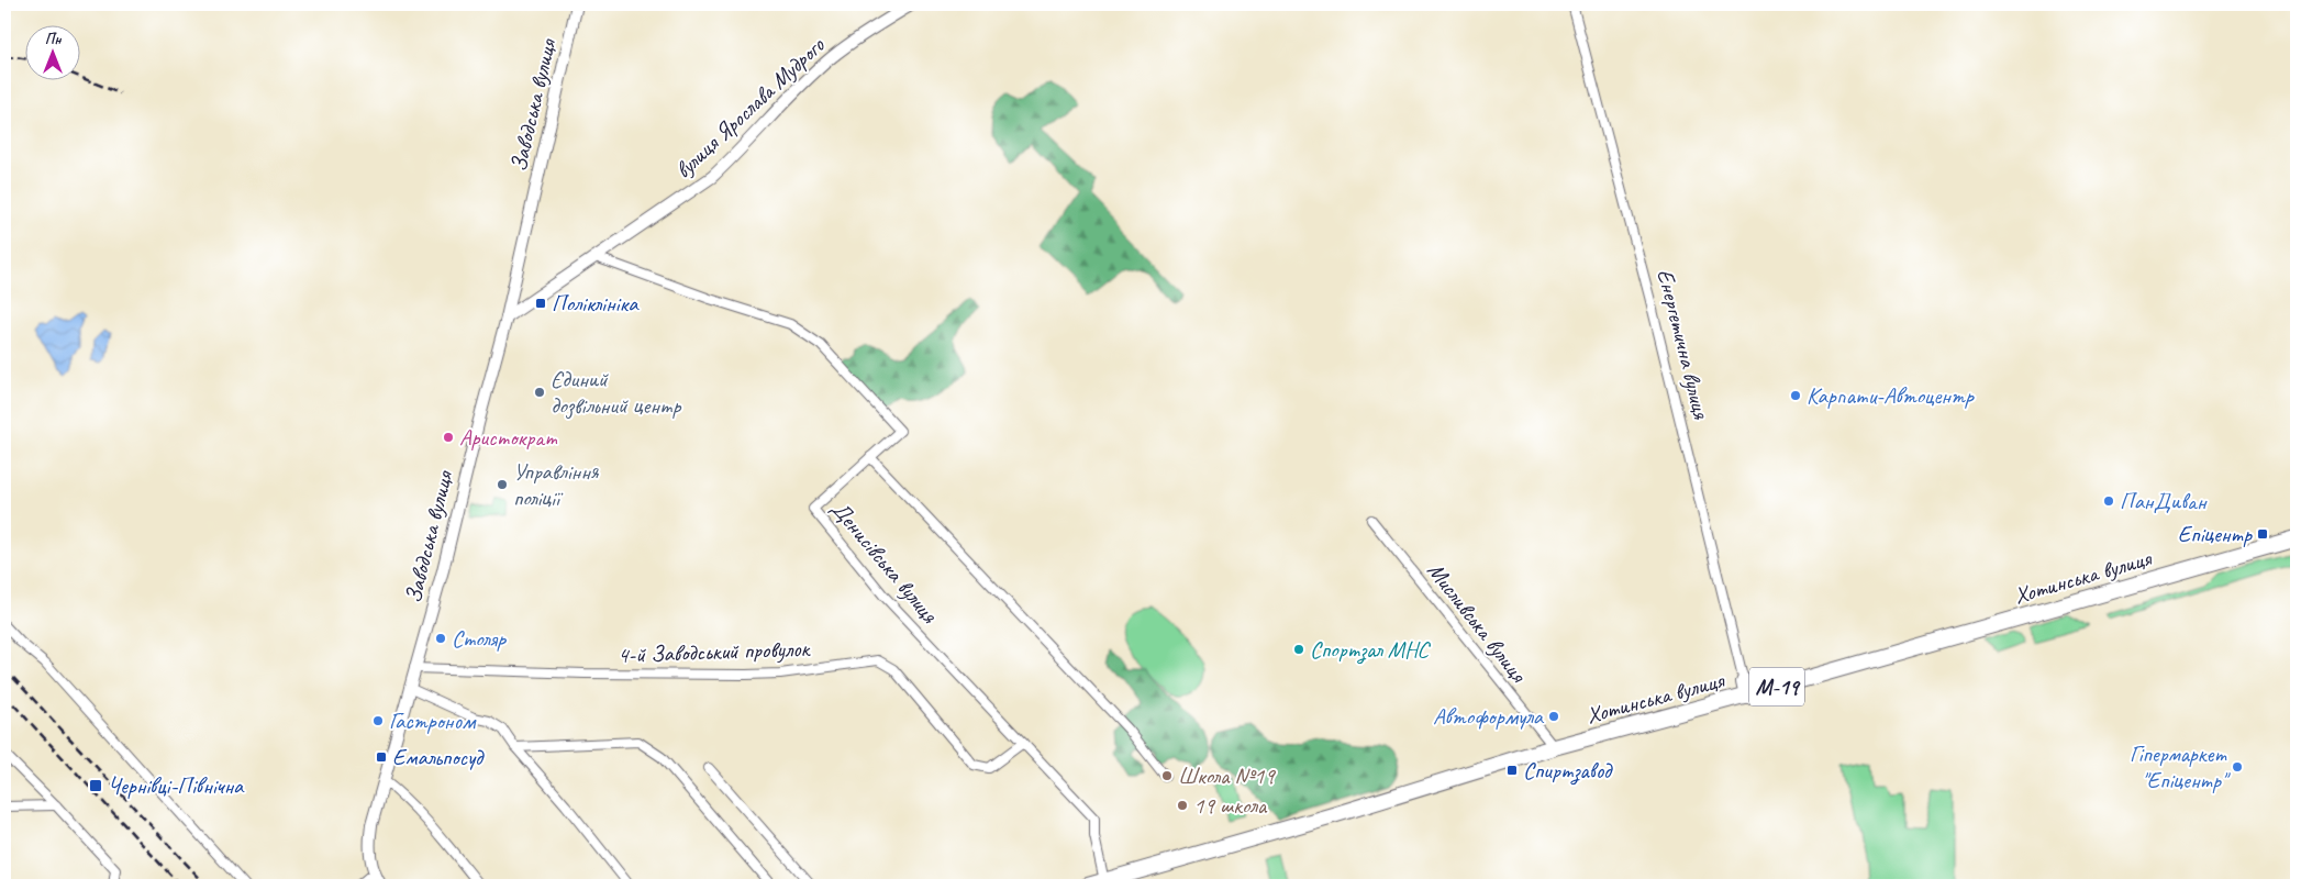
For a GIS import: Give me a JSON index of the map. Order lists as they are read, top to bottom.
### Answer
{
  "streets": {
    "highway": ["Хотинська вулиця", "М-19"],
    "main road": ["Заводська вулиця", "вулиця Ярослава Мудрого"],
    "street": [
      "Енергетична вулиця",
      "Денисівська вулиця",
      "Мисливська вулиця",
      "4-й Заводський провулок"
    ]
  },
  "crossings": [
    ["Заводська вулиця", "вулиця Ярослава Мудрого"],
    ["Заводська вулиця", "4-й Заводський провулок"],
    ["вулиця Ярослава Мудрого", "Денисівська вулиця"],
    ["Енергетична вулиця", "Хотинська вулиця"],
    ["Денисівська вулиця", "Хотинська вулиця"],
    ["Денисівська вулиця", "4-й Заводський провулок"],
    ["Хотинська вулиця", "Мисливська вулиця"]
  ],
  "places": {
    "transit": [
      "Поліклініка",
      "Епіцентр",
      "Емальпосуд",
      "Спиртзавод",
      "Чернівці-Північна"
    ],
    "other": [
      "Єдиний дозвільний центр",
      "Карпати-Автоцентр",
      "Аристократ",
      "Управління поліції",
      "ПанДиван",
      "Столяр",
      "Спортзал МНС",
      "Автоформула",
      "Гастроном",
      "Гіпермаркет \"Епіцентр\"",
      "Школа №19",
      "19 школа"
    ]
  },
  "north": "top"
}
